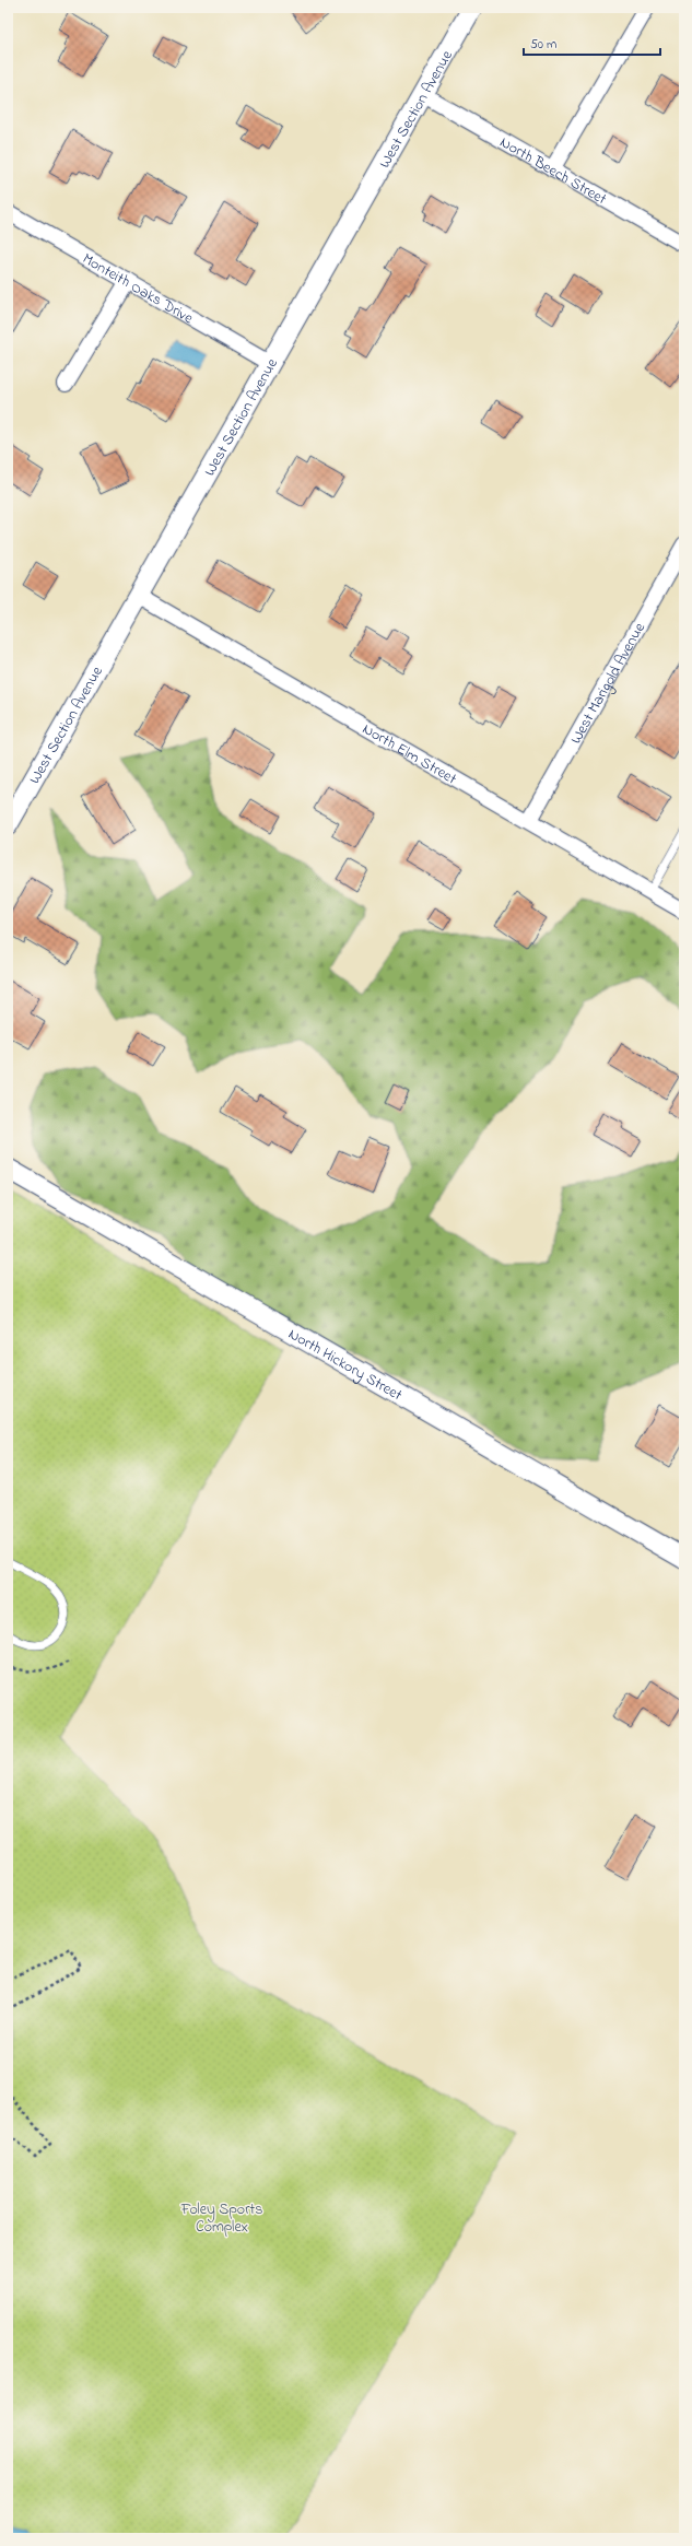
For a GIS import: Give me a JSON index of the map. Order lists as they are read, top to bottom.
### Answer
{
  "streets": {
    "street": [
      "West Section Avenue",
      "North Beech Street",
      "Monteith Oaks Drive",
      "West Marigold Avenue",
      "North Elm Street",
      "North Hickory Street"
    ]
  },
  "crossings": [
    ["West Section Avenue", "North Beech Street"],
    ["West Section Avenue", "Monteith Oaks Drive"],
    ["West Section Avenue", "North Elm Street"],
    ["West Marigold Avenue", "North Elm Street"]
  ],
  "parks": ["Foley Sports Complex"],
  "scale_bar": "50 m"
}
